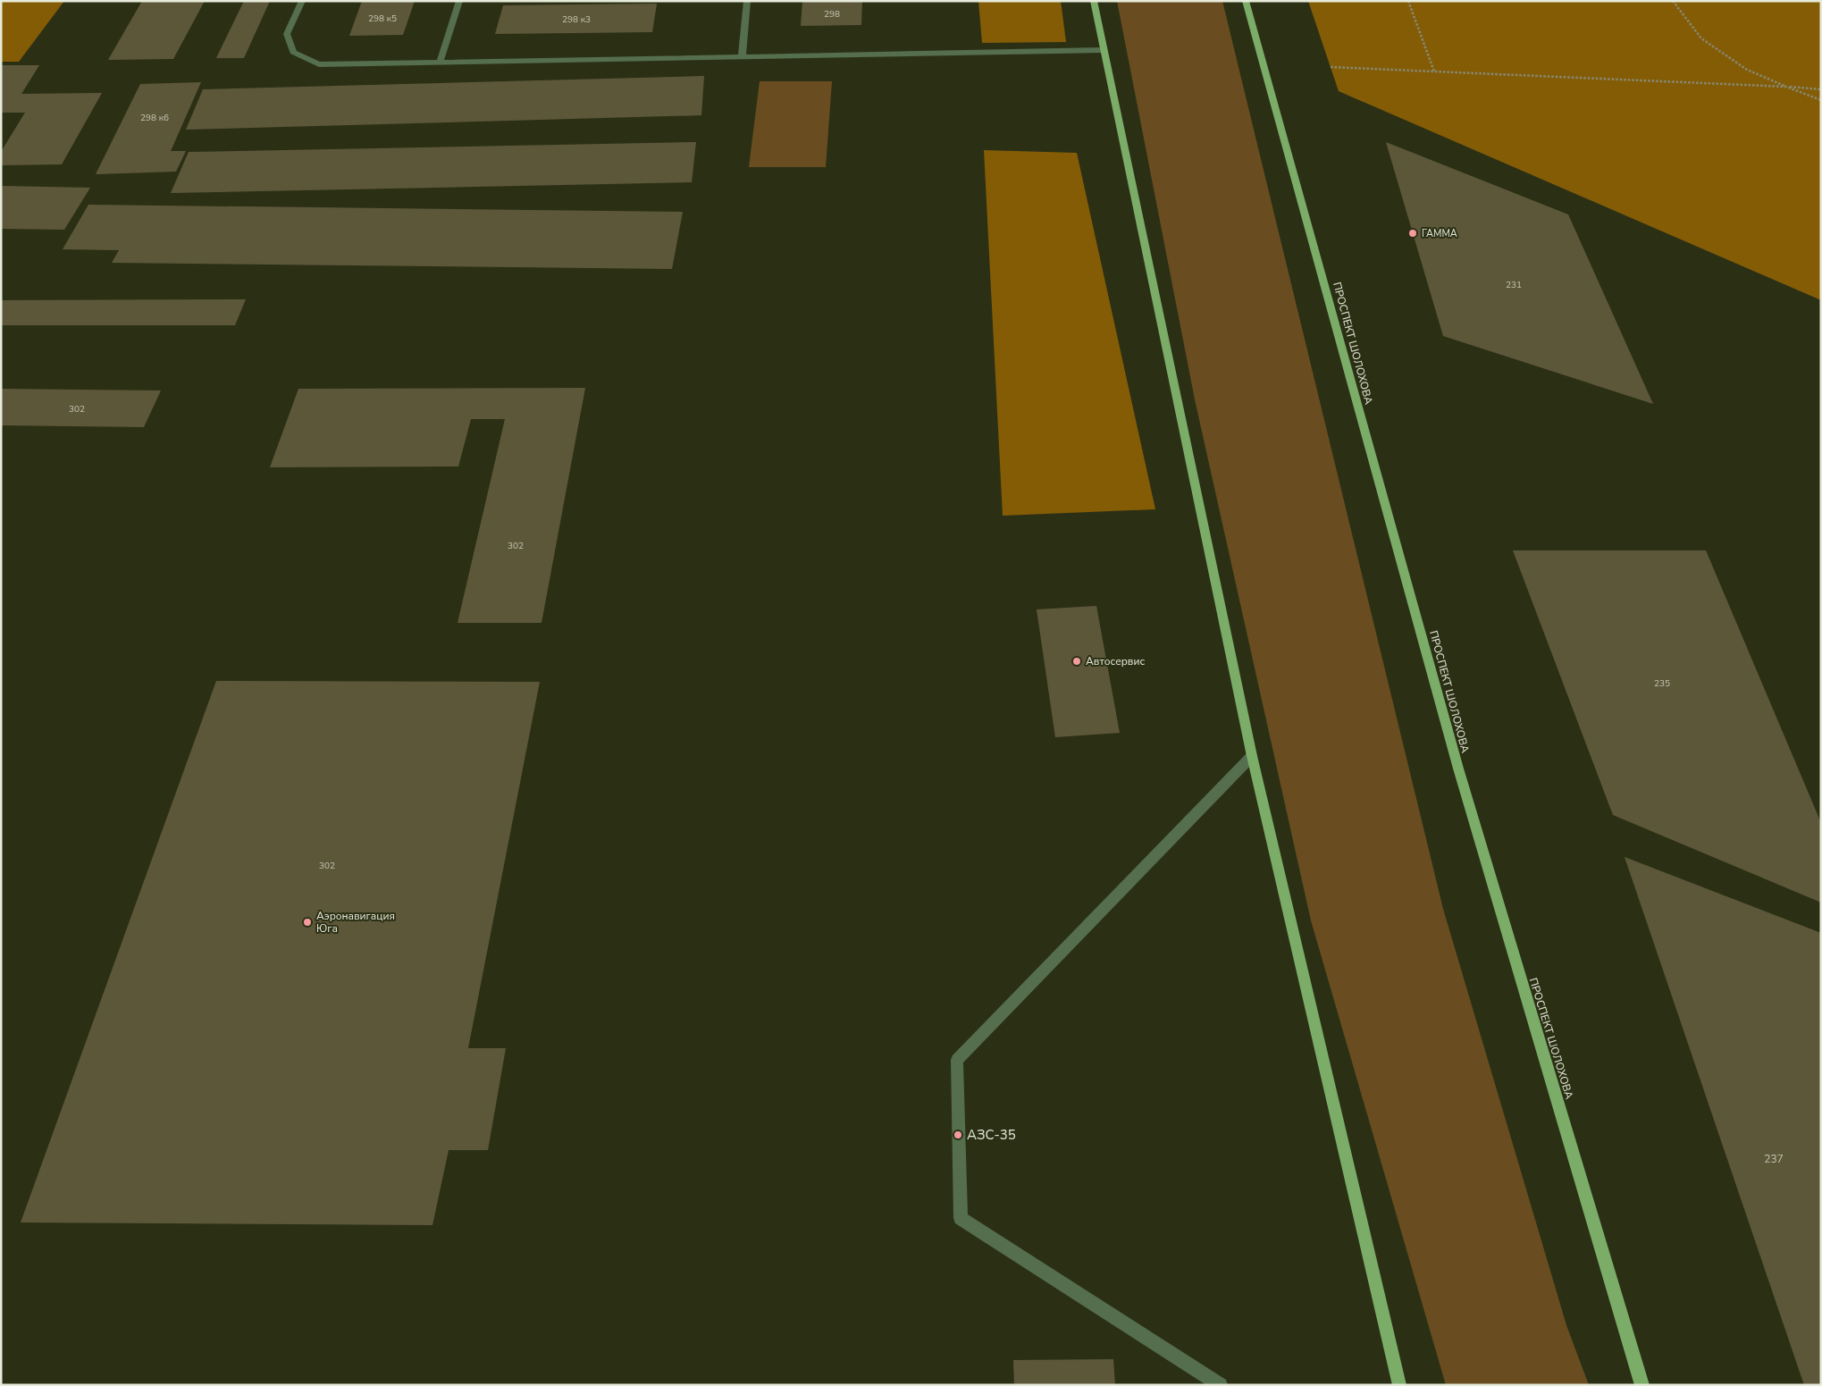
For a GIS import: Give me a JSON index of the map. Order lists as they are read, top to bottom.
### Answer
{
  "streets": {
    "main road": ["ПРОСПЕКТ ШОЛОХОВА"]
  },
  "places": [
    "ГАММА",
    "Автосервис",
    "Аэронавигация Юга",
    "АЗС-35"
  ],
  "house_numbers": [
    "298",
    "298 к5",
    "298 к3",
    "298 к6",
    "231",
    "302",
    "302",
    "235",
    "302",
    "237"
  ]
}
